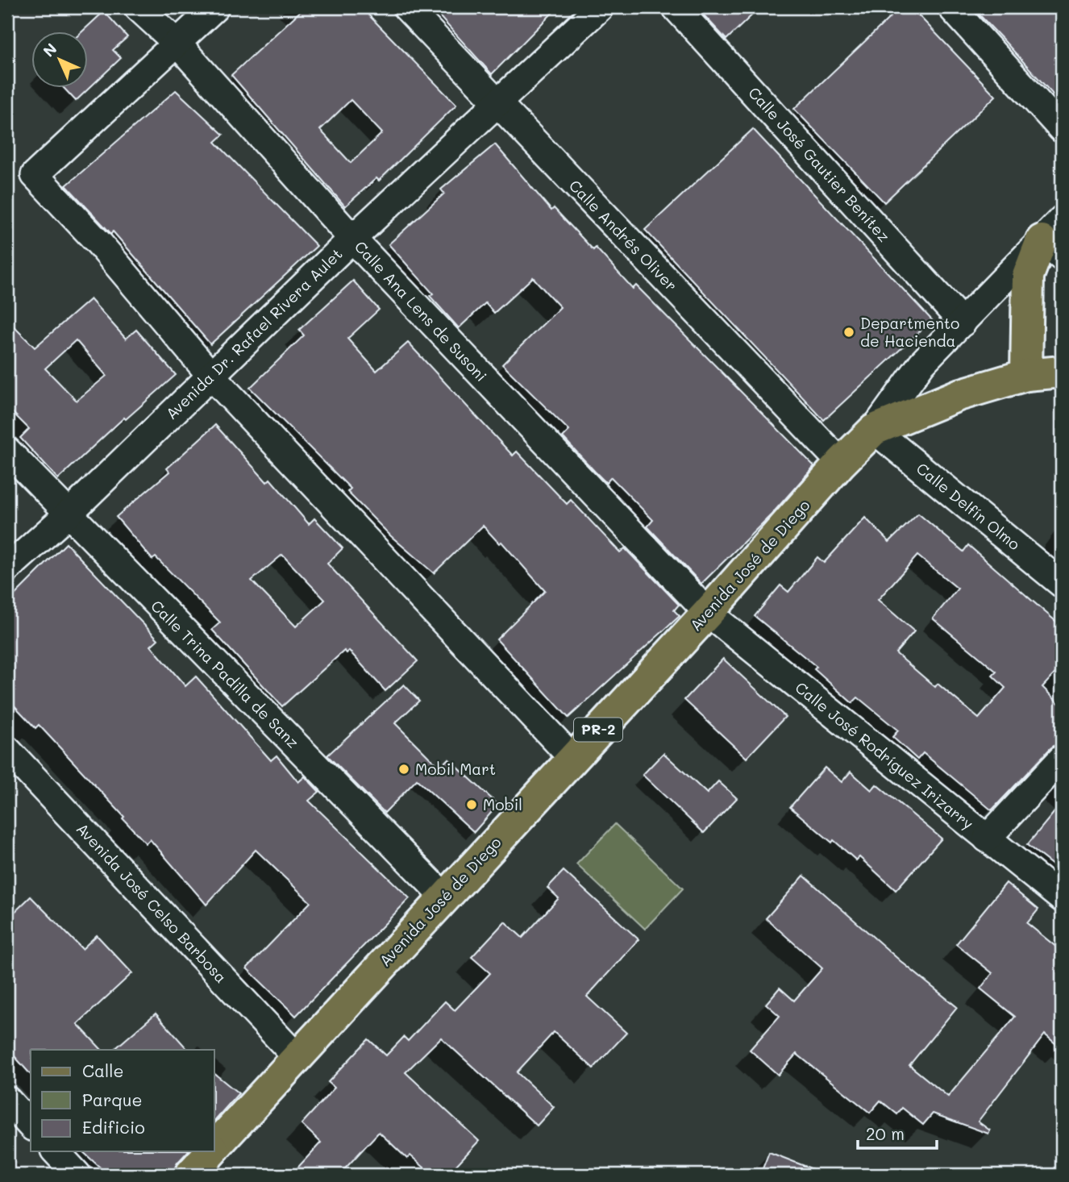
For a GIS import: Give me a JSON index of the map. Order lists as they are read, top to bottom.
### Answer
{
  "streets": {
    "main road": ["Avenida José de Diego", "PR-2"],
    "street": [
      "Calle José Gautier Benítez",
      "Calle Andrés Oliver",
      "Calle Ana Lens de Susoni",
      "Avenida Dr. Rafael Rivera Aulet",
      "Calle Delfín Olmo",
      "Calle Trina Padilla de Sanz",
      "Calle José Rodríguez Irizarry",
      "Avenida José Celso Barbosa"
    ]
  },
  "crossings": [
    ["Calle José Gautier Benítez", "Avenida José de Diego"],
    ["Calle Andrés Oliver", "Avenida Dr. Rafael Rivera Aulet"],
    ["Calle Andrés Oliver", "Avenida José de Diego"],
    ["Calle Ana Lens de Susoni", "Avenida Dr. Rafael Rivera Aulet"],
    ["Calle Ana Lens de Susoni", "Avenida José de Diego"],
    ["Calle Ana Lens de Susoni", "Calle José Rodríguez Irizarry"],
    ["Avenida Dr. Rafael Rivera Aulet", "Calle Trina Padilla de Sanz"],
    ["Calle Delfín Olmo", "Avenida José de Diego"],
    ["Avenida José de Diego", "Calle Trina Padilla de Sanz"],
    ["Avenida José de Diego", "PR-2"],
    ["Avenida José de Diego", "Calle José Rodríguez Irizarry"],
    ["Avenida José de Diego", "Avenida José Celso Barbosa"]
  ],
  "places": ["Departmento de Hacienda", "Mobil Mart", "Mobil"],
  "legend": ["Calle", "Parque", "Edificio"],
  "scale_bar": "20 m",
  "north": "top left"
}
